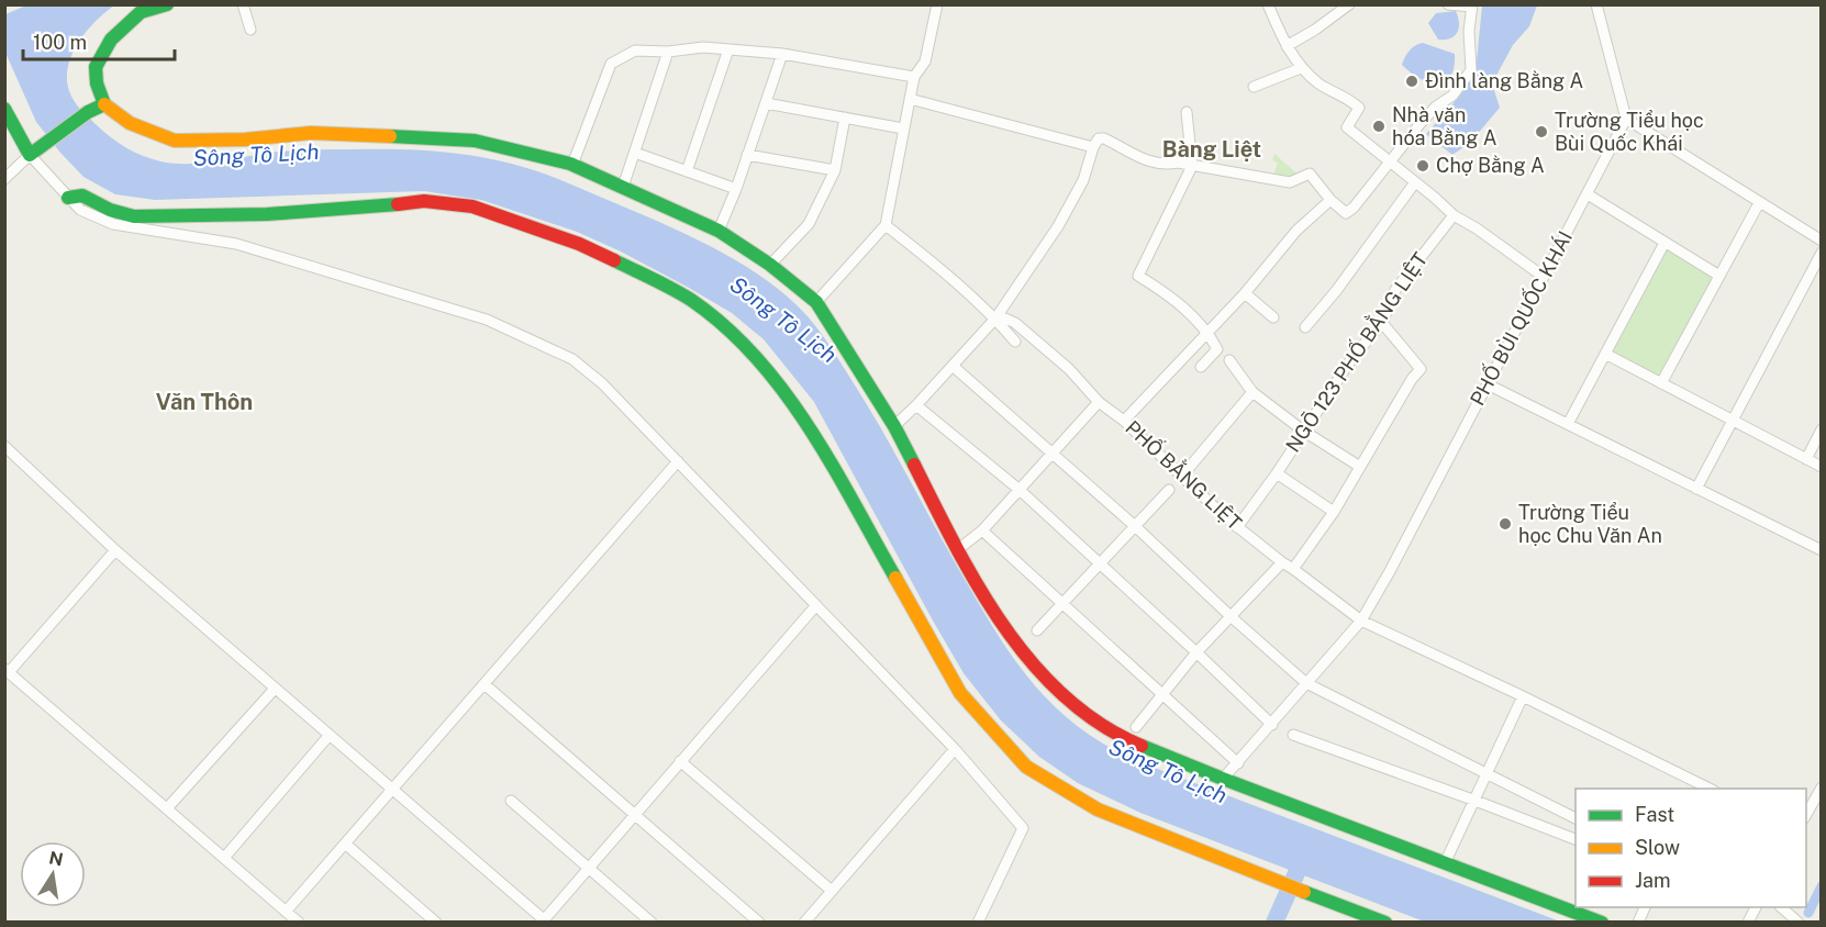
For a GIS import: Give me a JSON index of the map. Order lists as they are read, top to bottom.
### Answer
{
  "streets": {
    "street": ["PHỐ BÙI QUỐC KHÁI", "NGÕ 123 PHỐ BẰNG LIỆT", "PHỐ BẰNG LIỆT"]
  },
  "crossings": [
    ["PHỐ BÙI QUỐC KHÁI", "PHỐ BẰNG LIỆT"],
    ["NGÕ 123 PHỐ BẰNG LIỆT", "PHỐ BẰNG LIỆT"]
  ],
  "districts": ["Bàng Liệt", "Văn Thôn"],
  "water": ["Sông Tô Lịch"],
  "places": [
    "Đình làng Bằng A",
    "Nhà văn hóa Bằng A",
    "Trường Tiểu học Bùi Quốc Khái",
    "Chợ Bằng A",
    "Trường Tiểu học Chu Văn An"
  ],
  "legend": ["Fast", "Slow", "Jam"],
  "scale_bar": "100 m",
  "north": "top"
}
